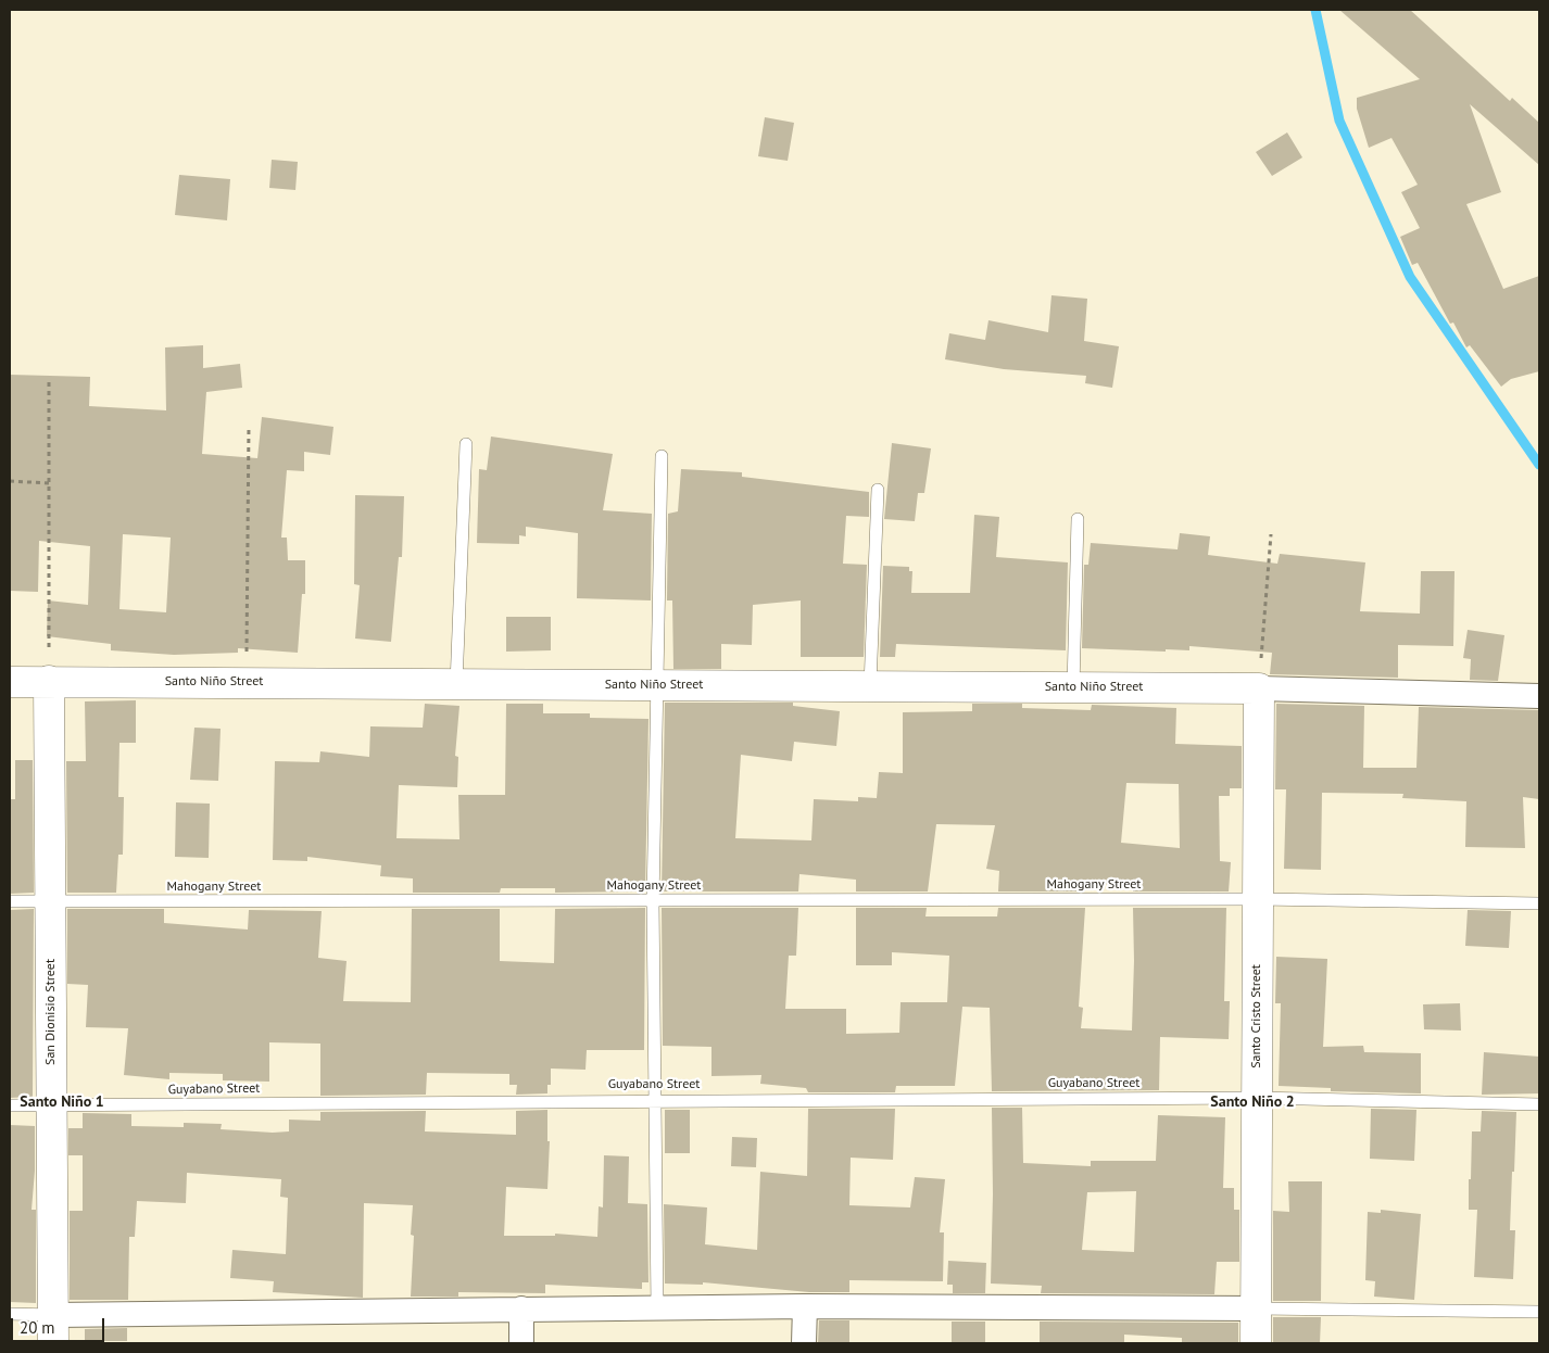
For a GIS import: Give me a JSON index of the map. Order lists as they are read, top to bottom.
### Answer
{
  "streets": {
    "street": ["Santo Niño Street", "San Dionisio Street", "Santo Cristo Street"],
    "lane": ["Mahogany Street", "Guyabano Street"]
  },
  "crossings": [
    ["Santo Niño Street", "San Dionisio Street"],
    ["Santo Niño Street", "Santo Cristo Street"],
    ["Mahogany Street", "San Dionisio Street"],
    ["Mahogany Street", "Santo Cristo Street"],
    ["San Dionisio Street", "Guyabano Street"],
    ["Santo Cristo Street", "Guyabano Street"]
  ],
  "districts": ["Santo Niño 1", "Santo Niño 2"],
  "scale_bar": "20 m"
}
